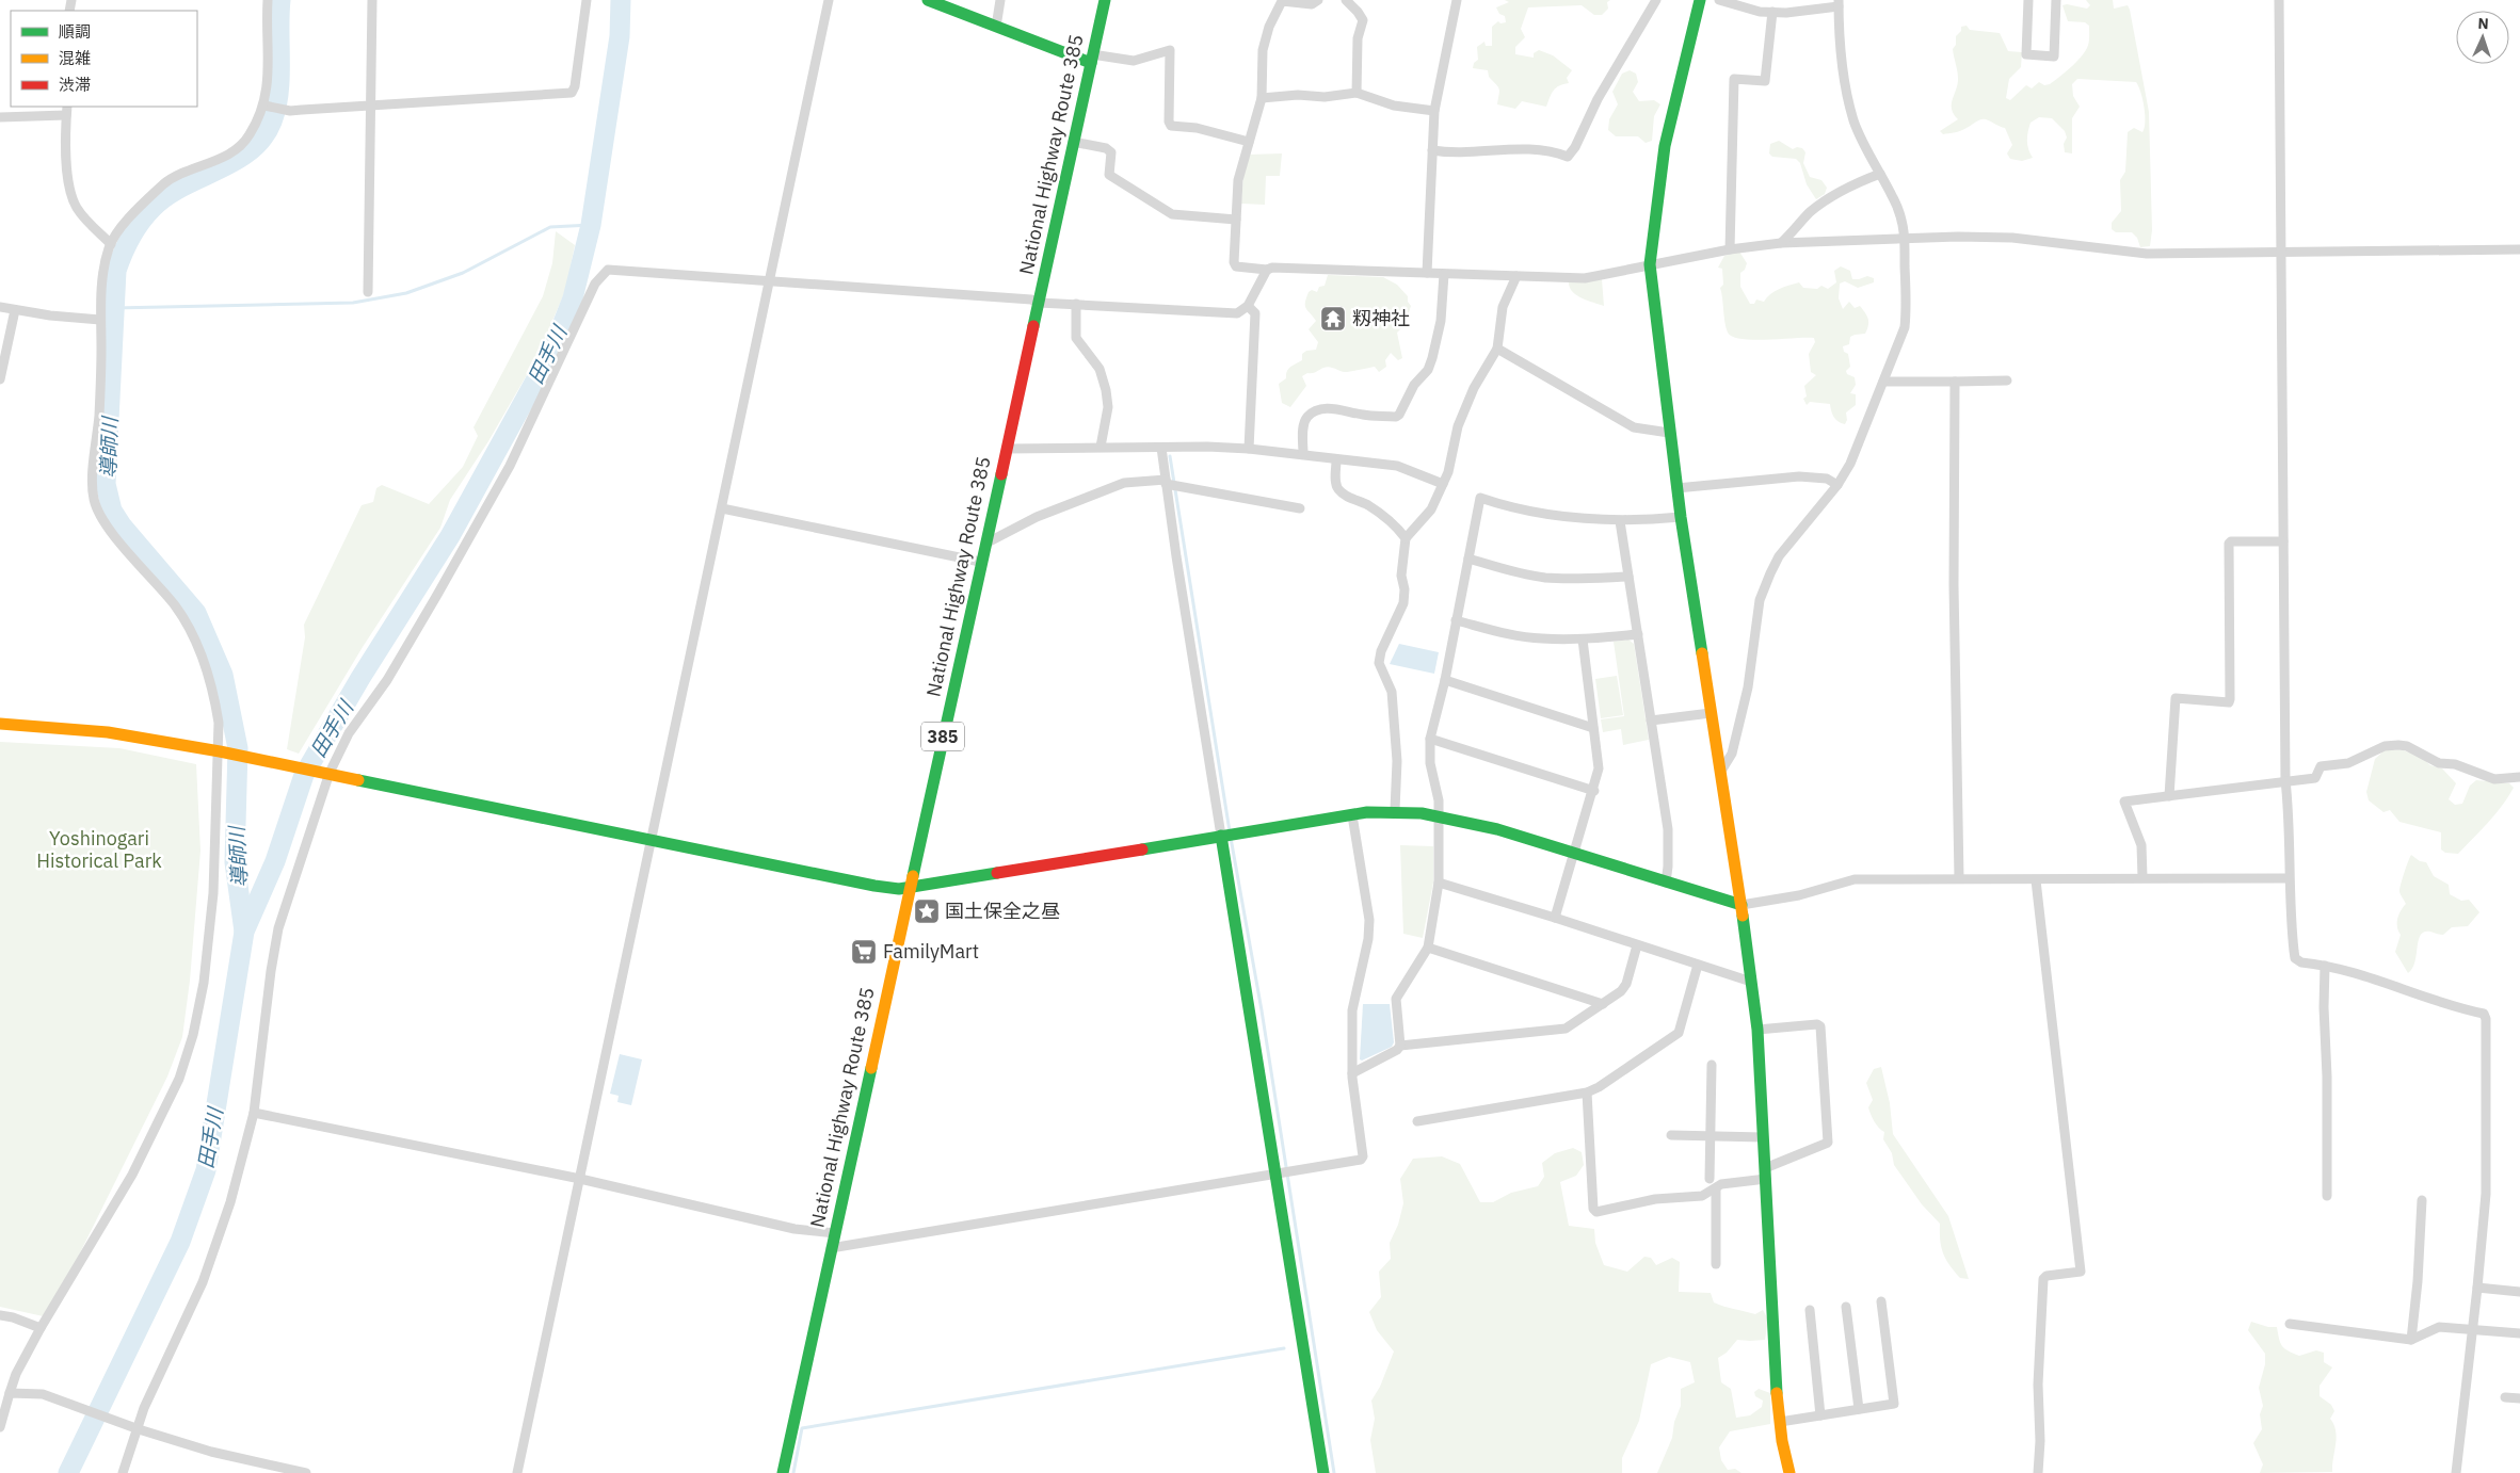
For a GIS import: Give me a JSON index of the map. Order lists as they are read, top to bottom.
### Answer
{
  "streets": {
    "main road": ["National Highway Route 385", "385"]
  },
  "water": ["田手川", "導師川"],
  "parks": ["Yoshinogari Historical Park"],
  "places": {
    "temple": ["籾神社"],
    "place": ["国土保全之昼"],
    "supermarket": ["FamilyMart"]
  },
  "legend": ["順調", "混雑", "渋滞"],
  "north": "top"
}
